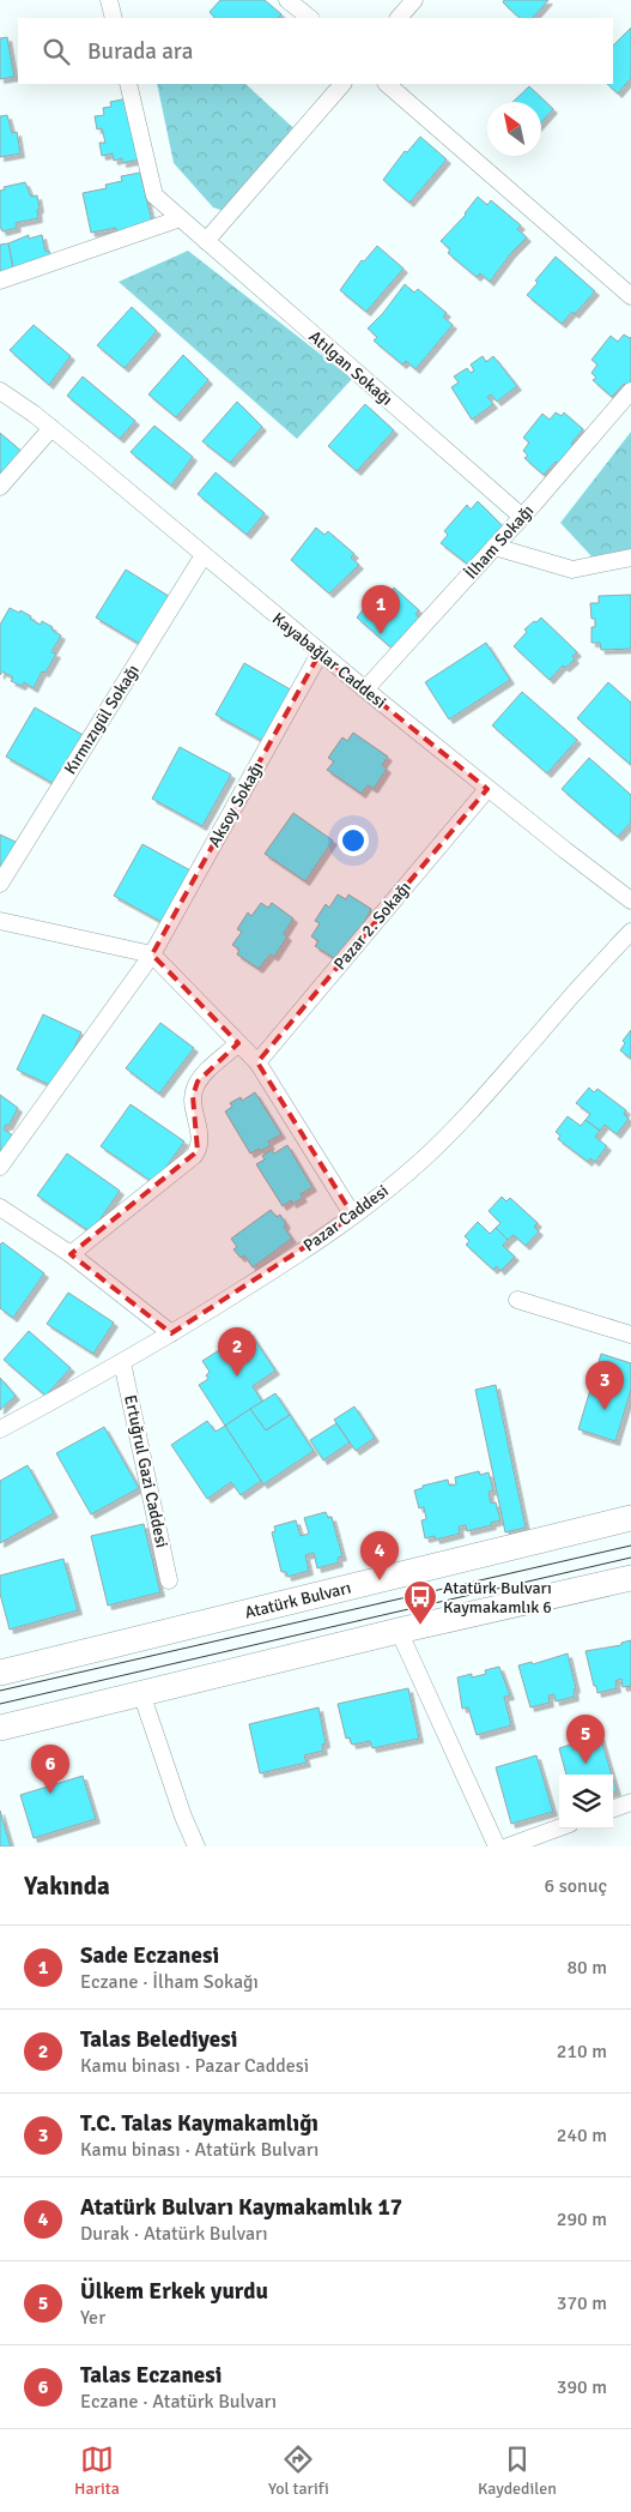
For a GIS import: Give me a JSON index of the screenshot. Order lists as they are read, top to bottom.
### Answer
{
  "streets": {
    "main road": ["Atatürk Bulvarı"],
    "street": [
      "Atılgan Sokağı",
      "İlham Sokağı",
      "Kayabağlar Caddesi",
      "Kırmızıgül Sokağı",
      "Aksoy Sokağı",
      "Pazar 2. Sokağı",
      "Pazar Caddesi",
      "Ertuğrul Gazi Caddesi"
    ]
  },
  "crossings": [
    ["Atılgan Sokağı", "İlham Sokağı"],
    ["İlham Sokağı", "Kayabağlar Caddesi"],
    ["Kayabağlar Caddesi", "Kırmızıgül Sokağı"],
    ["Kayabağlar Caddesi", "Aksoy Sokağı"],
    ["Kayabağlar Caddesi", "Pazar 2. Sokağı"],
    ["Pazar Caddesi", "Ertuğrul Gazi Caddesi"]
  ],
  "places": {
    "bus stop": ["Atatürk Bulvarı Kaymakamlık 6"]
  },
  "north": "top left",
  "page": {
    "search": "Burada ara",
    "pins": [
      "1",
      "2",
      "3",
      "4",
      "5",
      "6"
    ],
    "heading": ["Yakında", "6 sonuç"],
    "list": [
      {
        "mark": "1",
        "name": "Sade Eczanesi",
        "note": "Eczane · İlham Sokağı",
        "value": "80 m"
      },
      {
        "mark": "2",
        "name": "Talas Belediyesi",
        "note": "Kamu binası · Pazar Caddesi",
        "value": "210 m"
      },
      {
        "mark": "3",
        "name": "T.C. Talas Kaymakamlığı",
        "note": "Kamu binası · Atatürk Bulvarı",
        "value": "240 m"
      },
      {
        "mark": "4",
        "name": "Atatürk Bulvarı Kaymakamlık 17",
        "note": "Durak · Atatürk Bulvarı",
        "value": "290 m"
      },
      {
        "mark": "5",
        "name": "Ülkem Erkek yurdu",
        "note": "Yer",
        "value": "370 m"
      },
      {
        "mark": "6",
        "name": "Talas Eczanesi",
        "note": "Eczane · Atatürk Bulvarı",
        "value": "390 m"
      }
    ],
    "nav": ["Harita", "Yol tarifi", "Kaydedilen"]
  }
}
